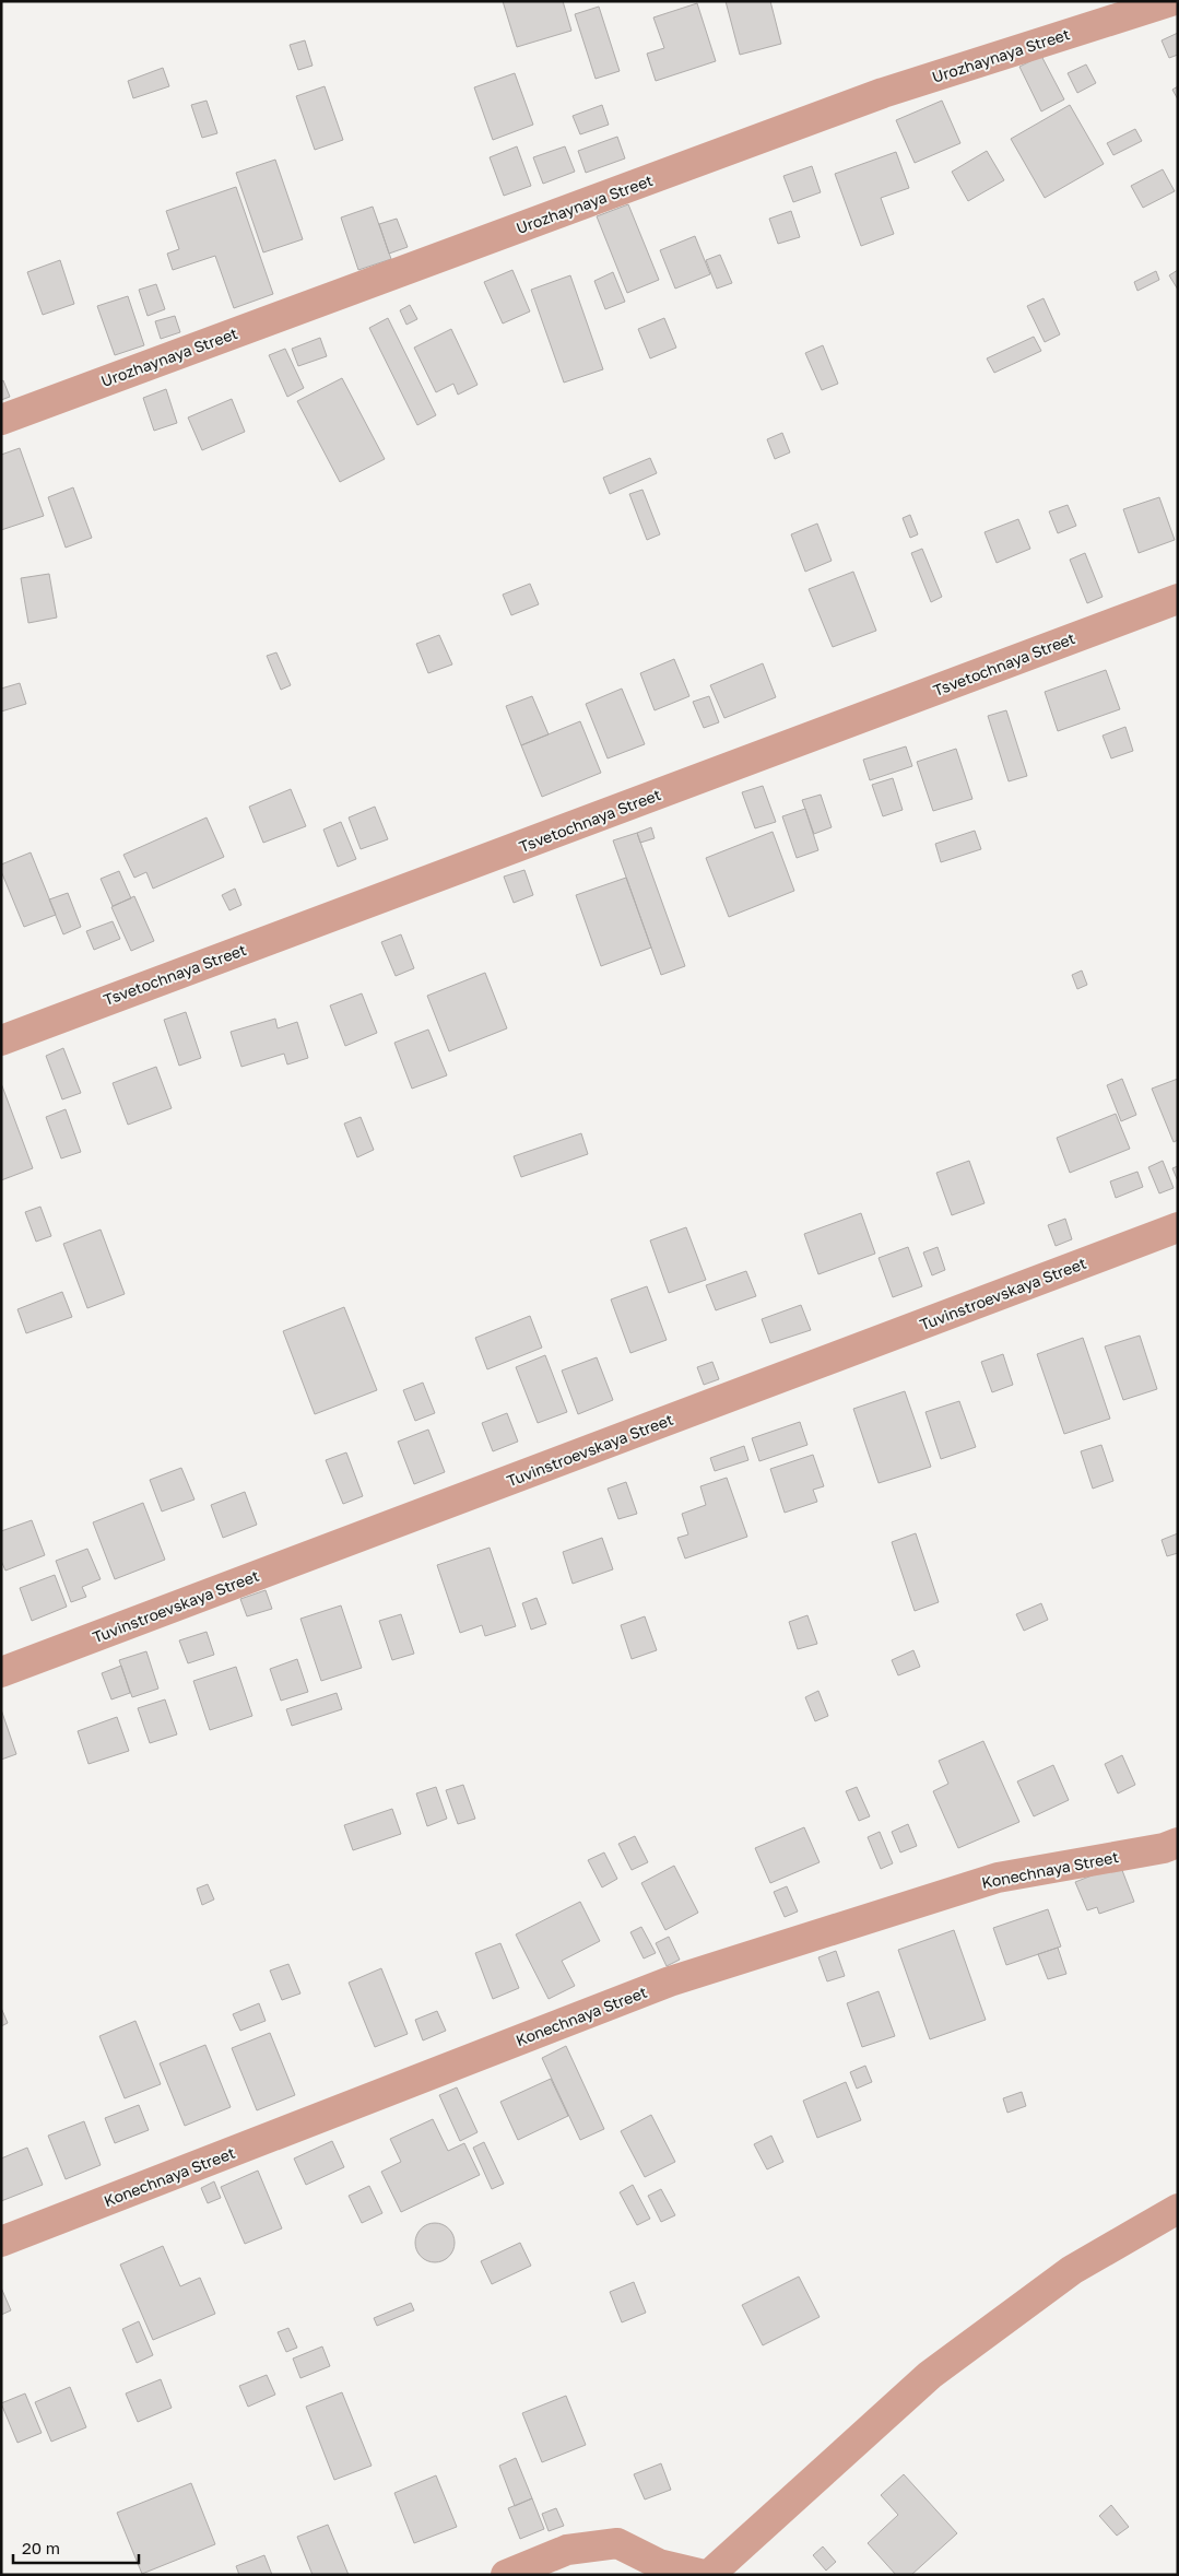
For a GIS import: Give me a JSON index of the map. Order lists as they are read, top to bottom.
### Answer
{
  "streets": {
    "street": [
      "Urozhaynaya Street",
      "Tsvetochnaya Street",
      "Tuvinstroevskaya Street",
      "Konechnaya Street"
    ]
  },
  "scale_bar": "20 m"
}
